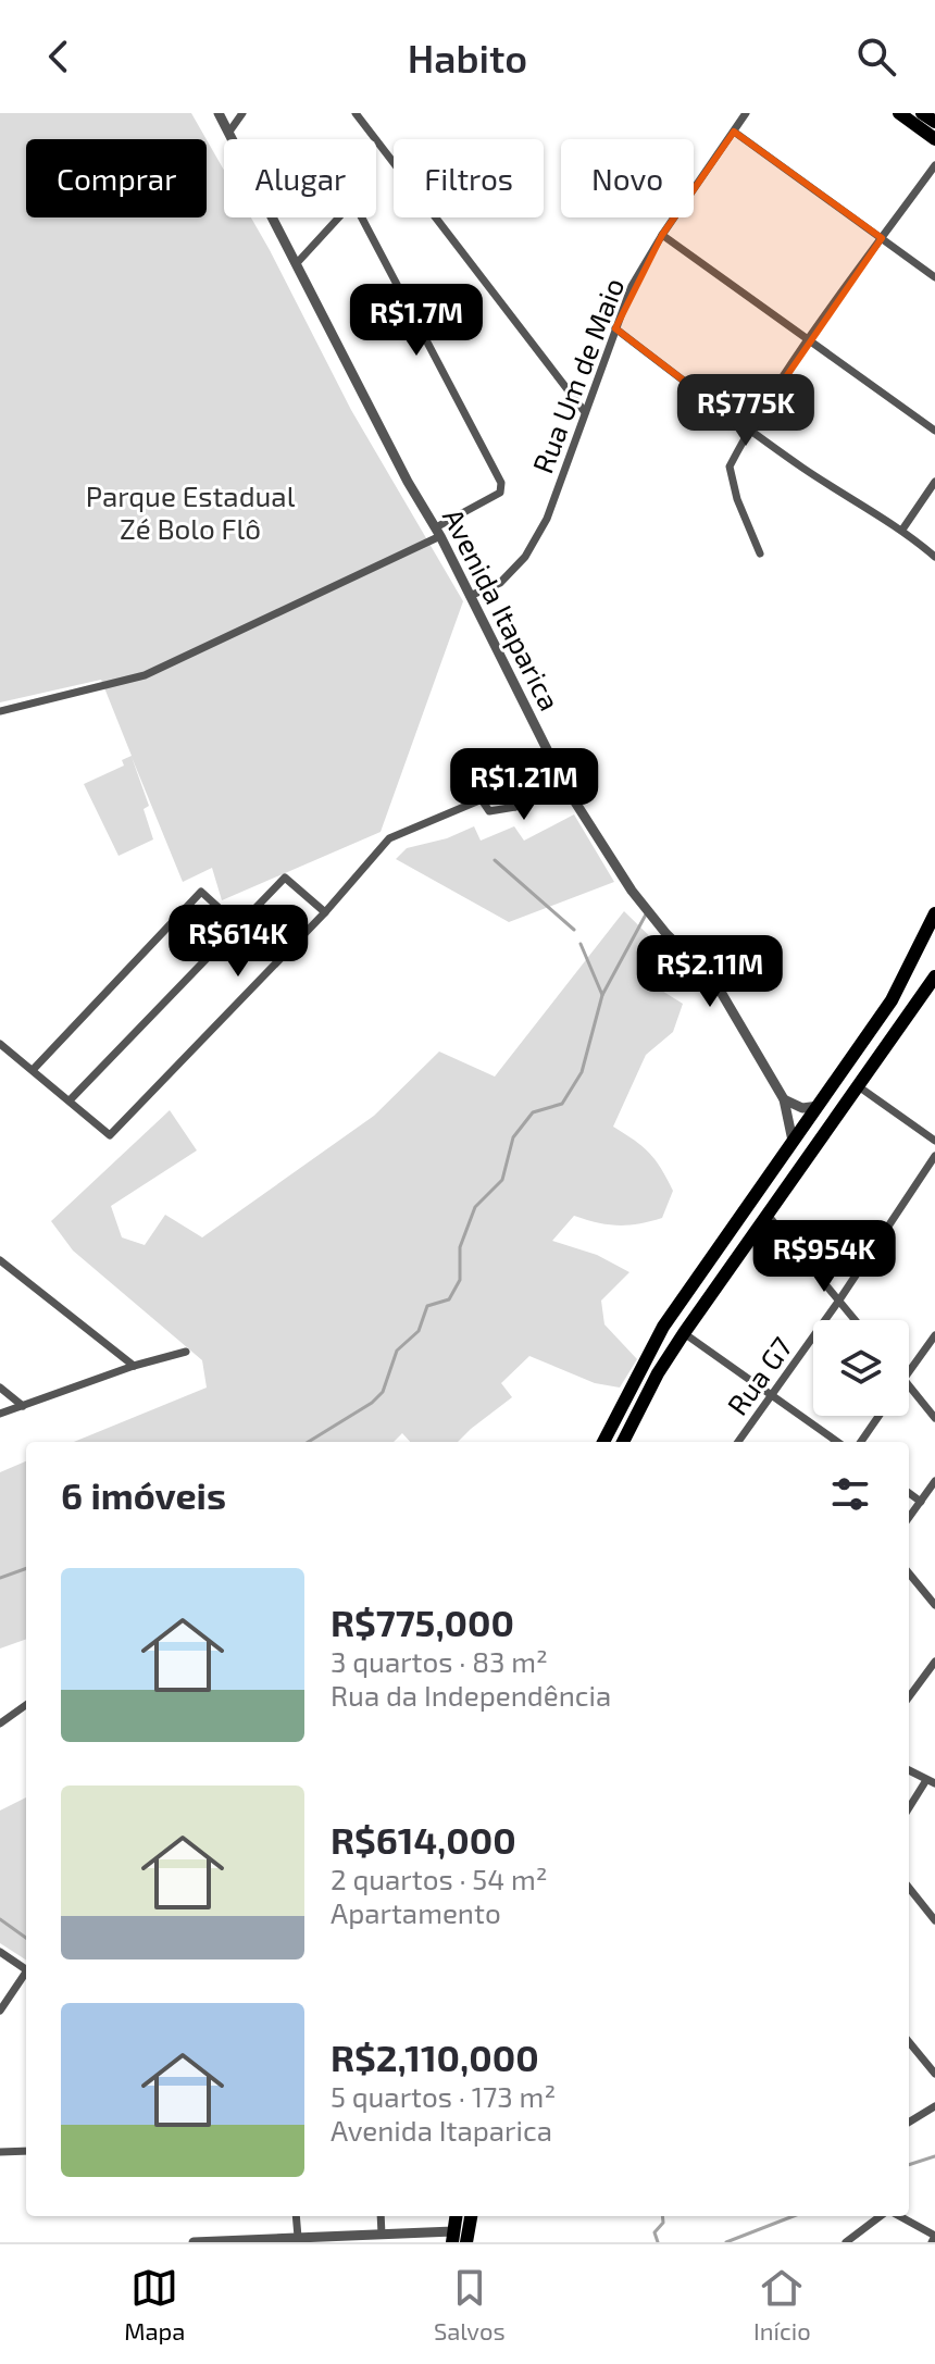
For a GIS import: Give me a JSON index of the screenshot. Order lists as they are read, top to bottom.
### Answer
{
  "streets": {
    "street": ["Rua Um de Maio", "Avenida Itaparica", "Rua G7"]
  },
  "crossings": [
    ["Rua Um de Maio", "Avenida Itaparica"]
  ],
  "parks": ["Parque Estadual Zé Bolo Flô"],
  "page": {
    "header": "Habito",
    "chip": [
      "Comprar",
      "Alugar",
      "Filtros",
      "Novo"
    ],
    "price": [
      "R$1.7M",
      "R$775K",
      "R$1.21M",
      "R$614K",
      "R$2.11M",
      "R$954K"
    ],
    "heading": "6 imóveis",
    "list": [
      {
        "name": "R$775,000",
        "note": "3 quartos · 83 m² · Rua da Independência"
      },
      {
        "name": "R$614,000",
        "note": "2 quartos · 54 m² · Apartamento"
      },
      {
        "name": "R$2,110,000",
        "note": "5 quartos · 173 m² · Avenida Itaparica"
      }
    ],
    "tabs": ["Mapa", "Salvos", "Início"]
  }
}
